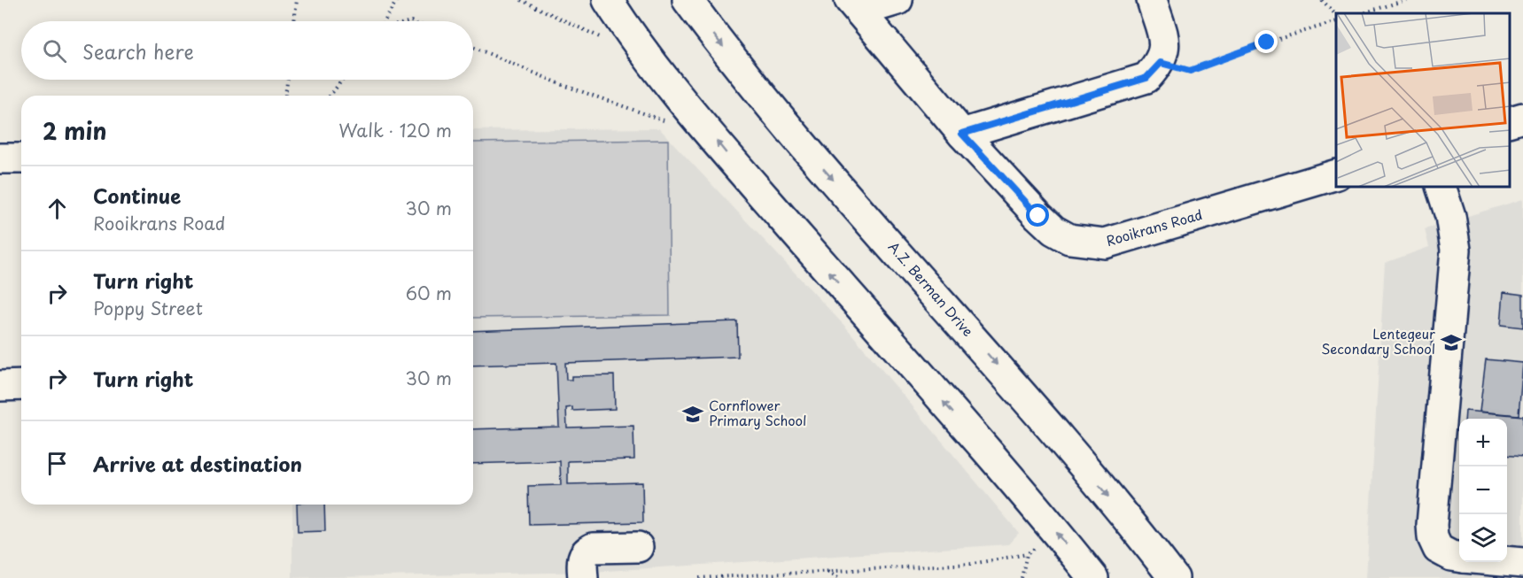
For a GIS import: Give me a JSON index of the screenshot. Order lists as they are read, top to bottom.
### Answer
{
  "streets": {
    "main road": ["Rooikrans Road", "A.Z. Berman Drive"]
  },
  "places": {
    "school or university": ["Lentegeur Secondary School", "Cornflower Primary School"]
  },
  "page": {
    "search": "Search here",
    "heading": ["2 min", "Walk · 120 m"],
    "list": [
      ["Continue", "Rooikrans Road", "30 m"],
      ["Turn right", "Poppy Street", "60 m"],
      ["Turn right", "30 m"],
      "Arrive at destination"
    ],
    "map_buttons": ["+", "−"]
  }
}
